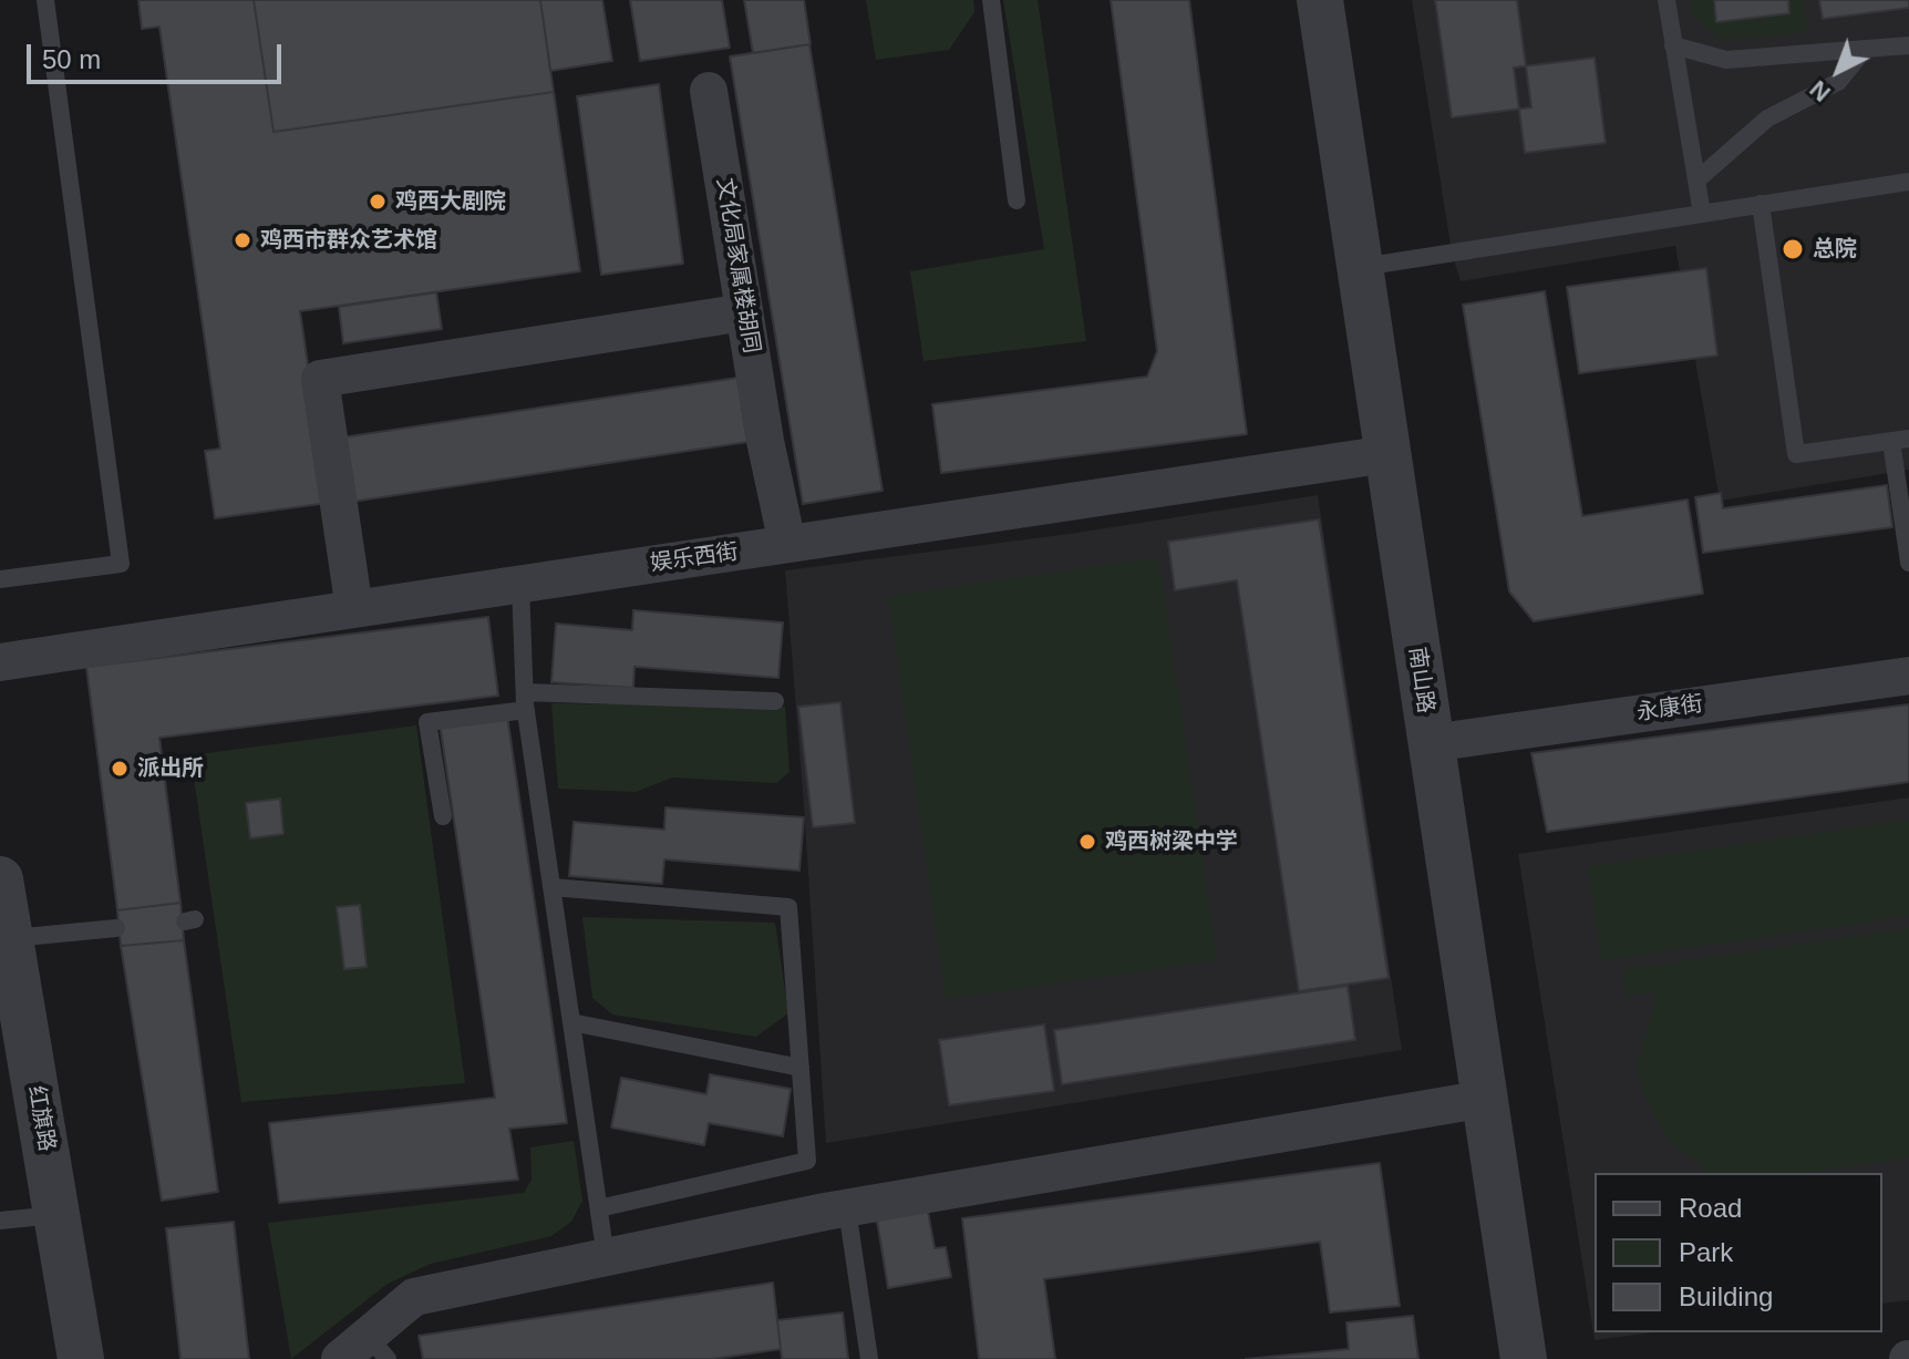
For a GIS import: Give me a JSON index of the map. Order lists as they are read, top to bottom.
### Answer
{
  "streets": {
    "street": [
      "文化局家属楼胡同",
      "娱乐西街",
      "南山路",
      "永康街",
      "红旗路"
    ]
  },
  "crossings": [
    ["文化局家属楼胡同", "娱乐西街"],
    ["娱乐西街", "南山路"],
    ["南山路", "永康街"]
  ],
  "places": [
    "鸡西大剧院",
    "鸡西市群众艺术馆",
    "总院",
    "派出所",
    "鸡西树梁中学"
  ],
  "legend": ["Road", "Park", "Building"],
  "scale_bar": "50 m",
  "north": "bottom left"
}
